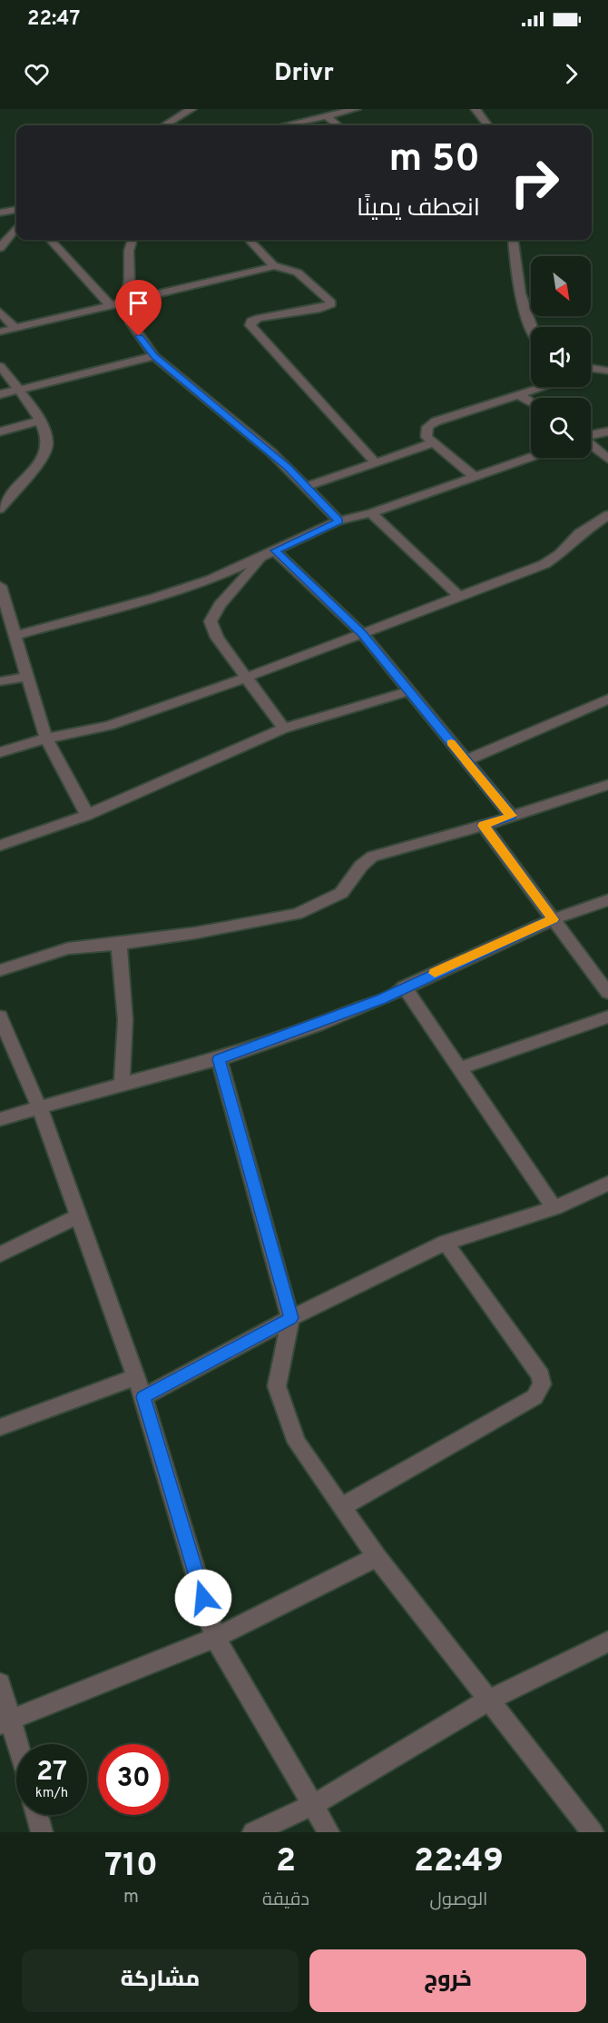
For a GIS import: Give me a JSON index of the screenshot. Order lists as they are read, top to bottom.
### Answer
{
  "north": "bottom right",
  "page": {
    "status": "22:47",
    "header": "Drivr",
    "turn": ["50 m", "انعطف يمينًا"],
    "speed": "27 km/h",
    "limit": "30",
    "eta": [
      "22:49",
      "الوصول",
      "2",
      "دقيقة",
      "710",
      "m"
    ],
    "buttons": ["خروج", "مشاركة"]
  }
}
